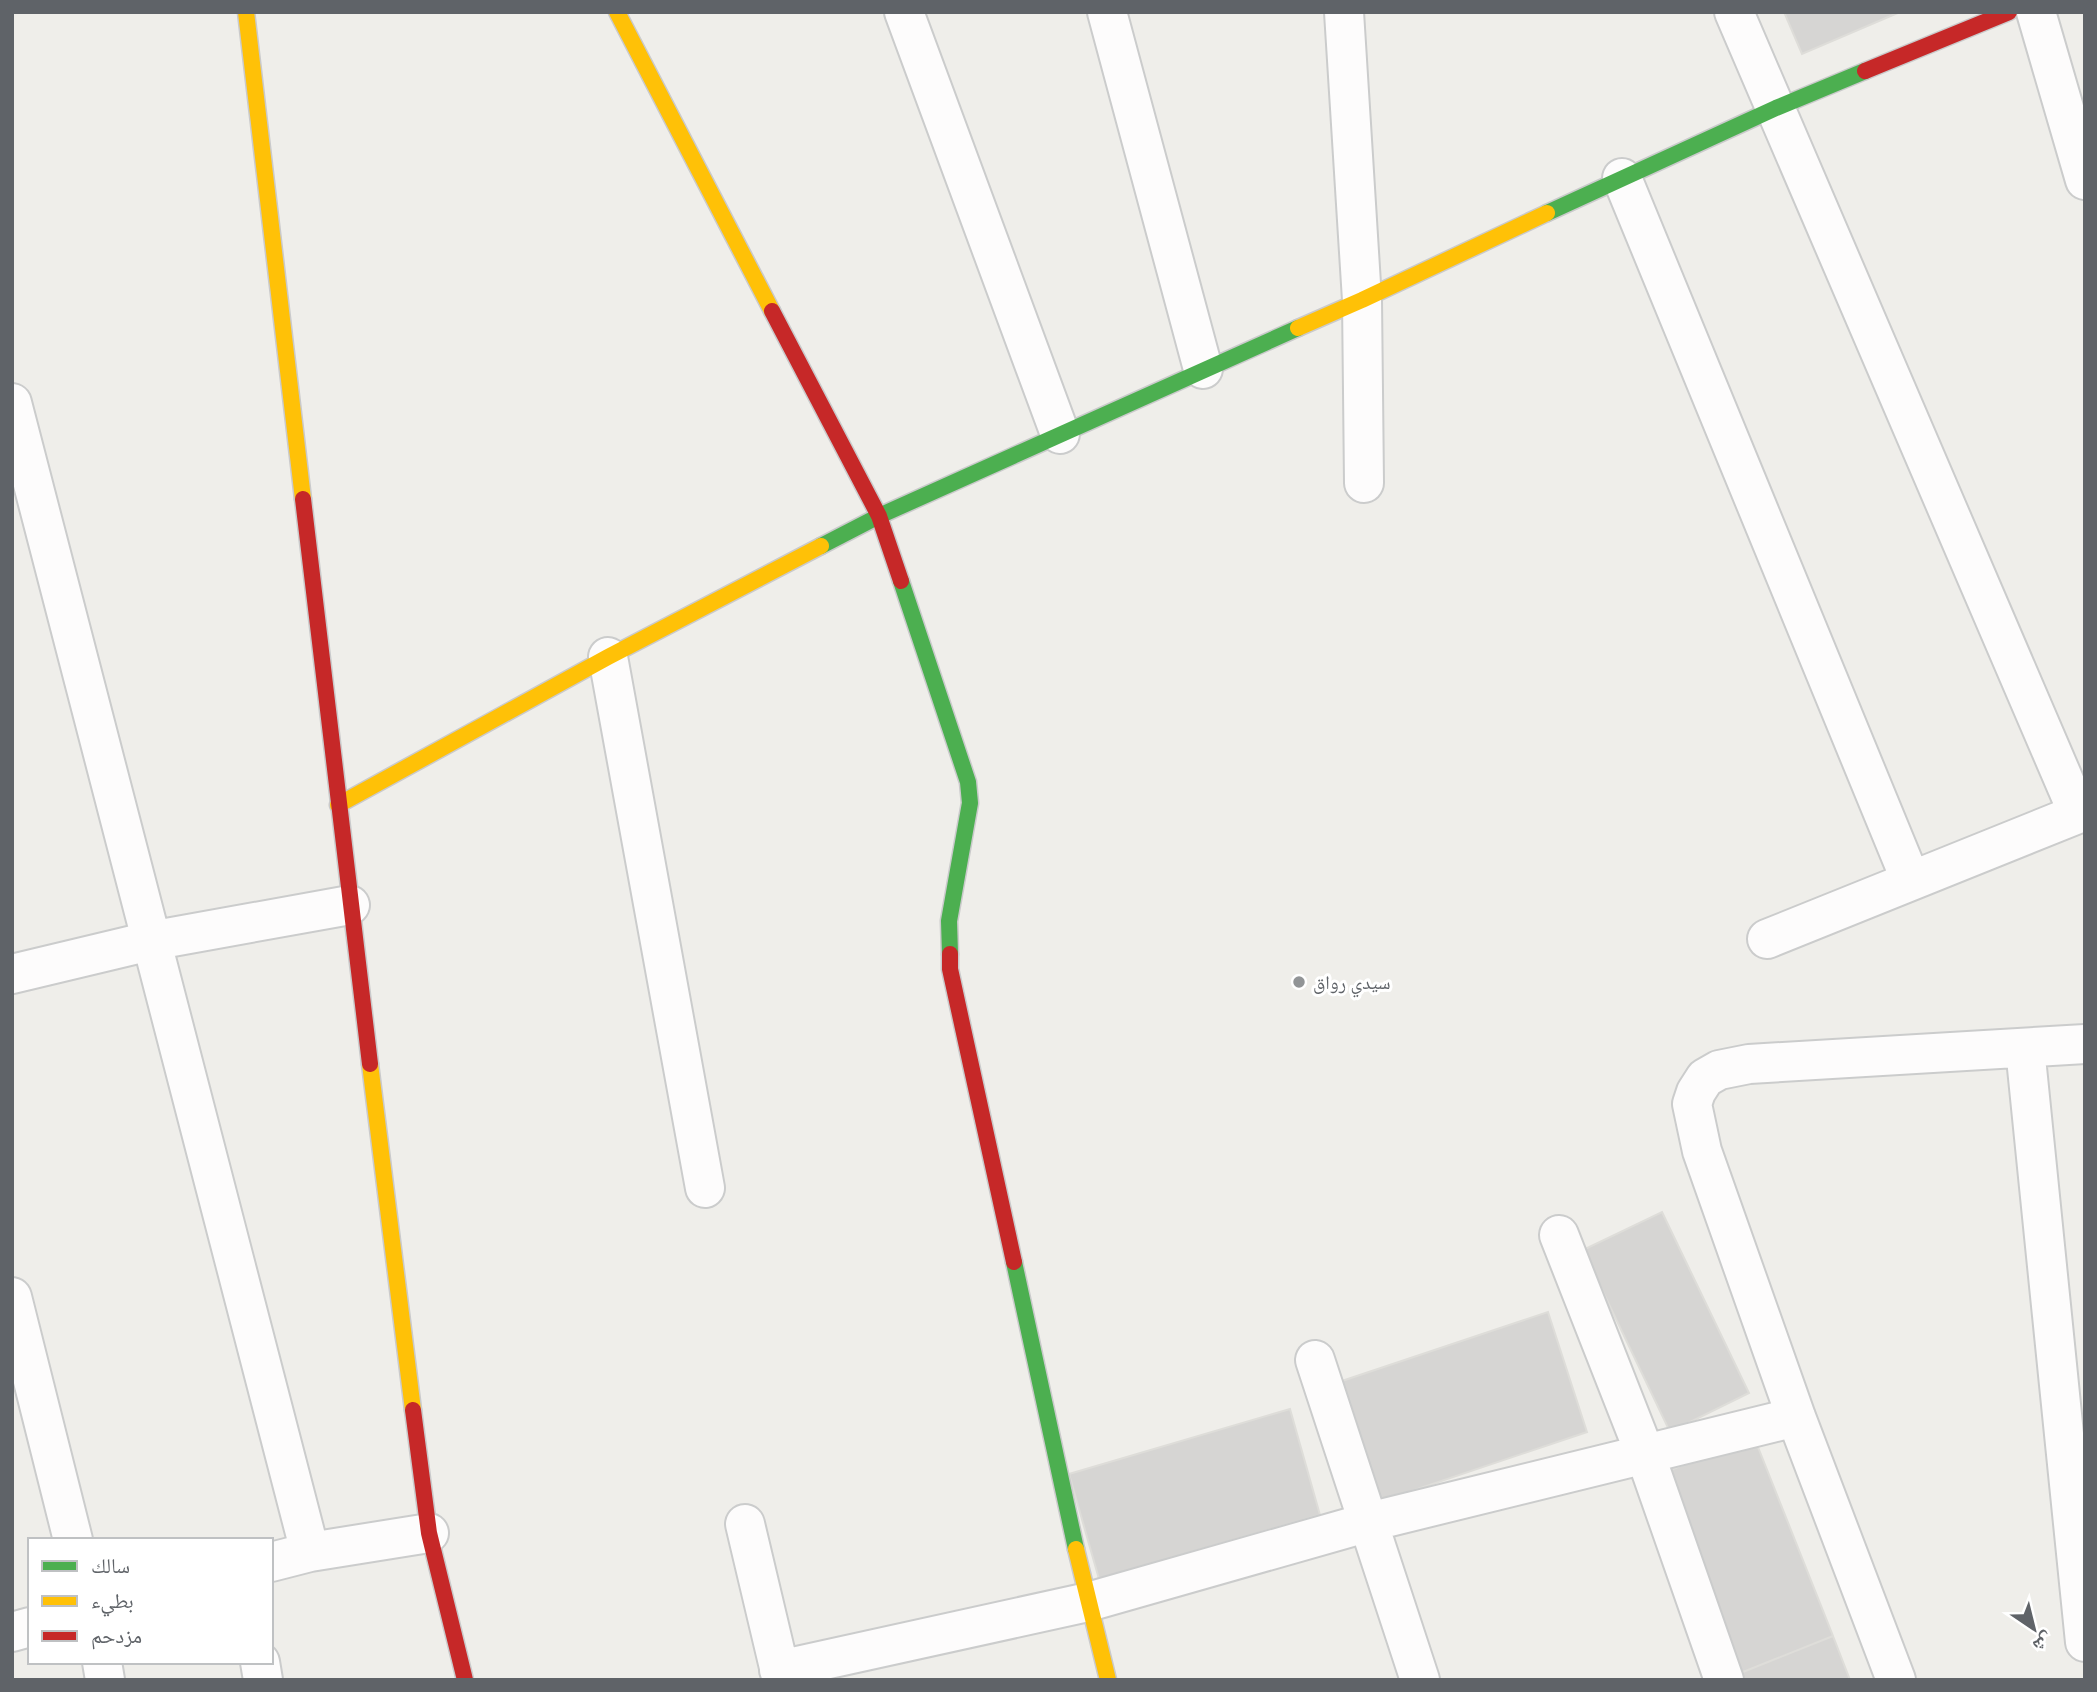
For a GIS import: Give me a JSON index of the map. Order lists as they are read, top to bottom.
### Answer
{
  "places": ["سيدي رواق"],
  "legend": ["سالك", "بطيء", "مزدحم"],
  "north": "bottom right"
}
